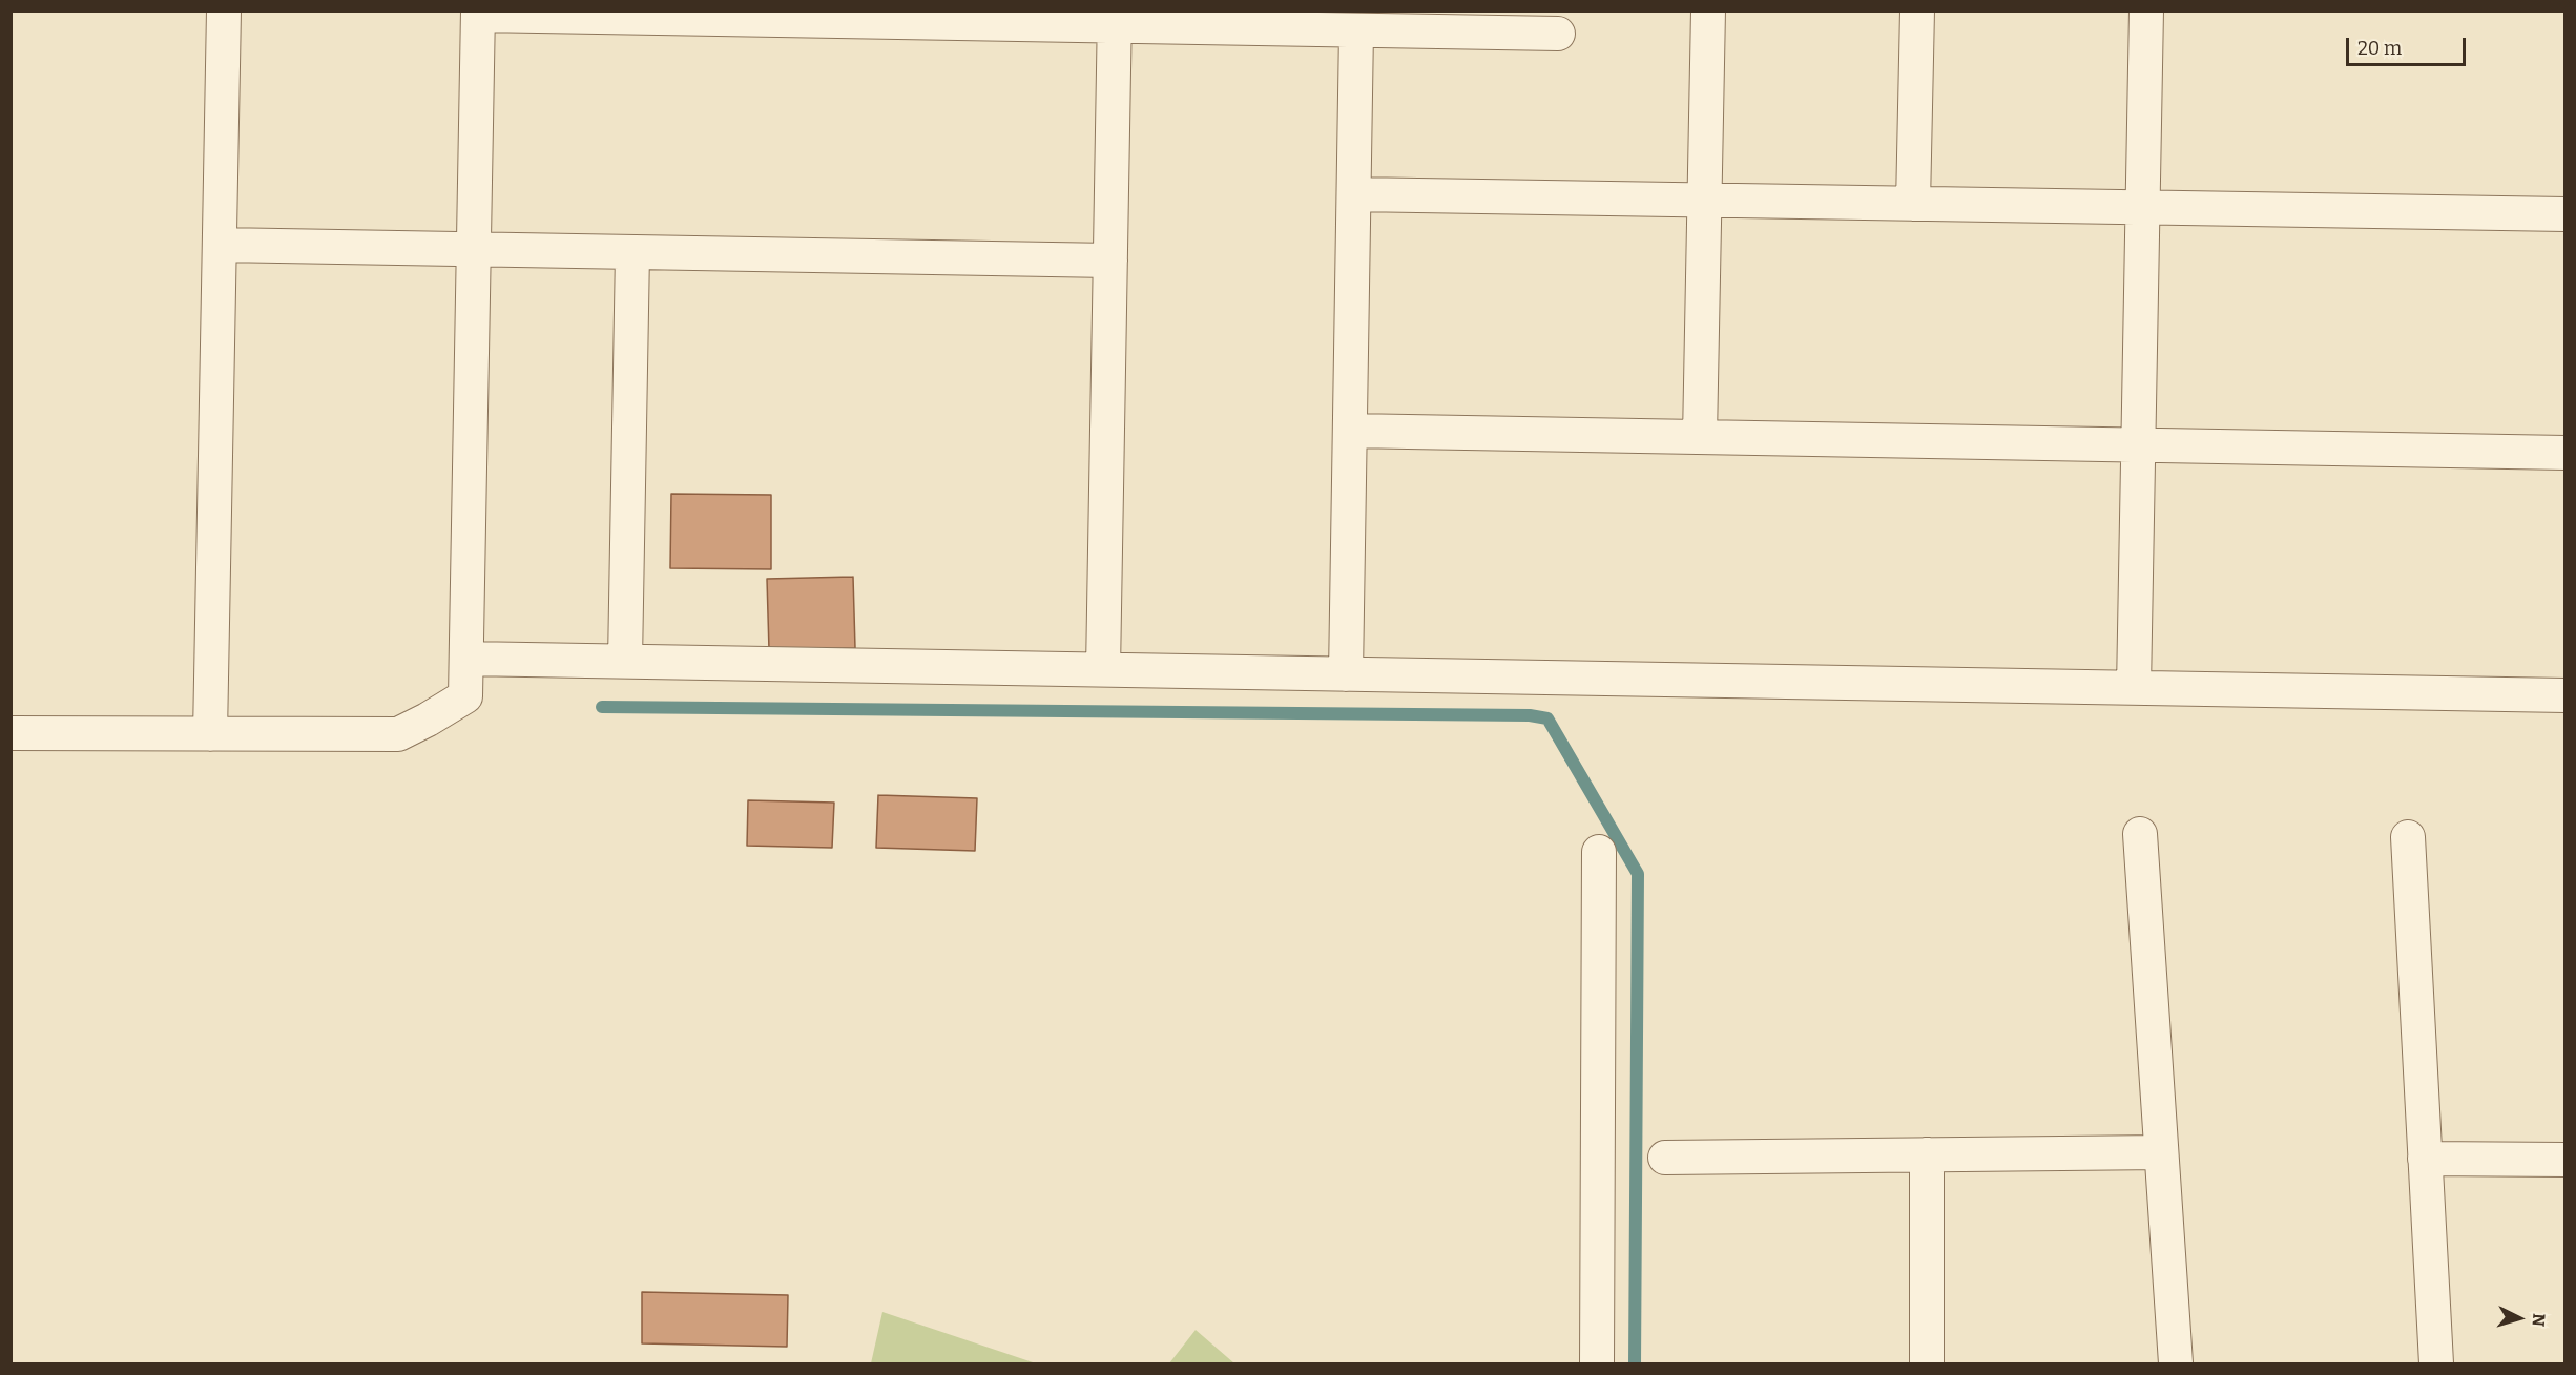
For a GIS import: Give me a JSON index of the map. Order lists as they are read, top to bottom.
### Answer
{
  "scale_bar": "20 m",
  "north": "right"
}
